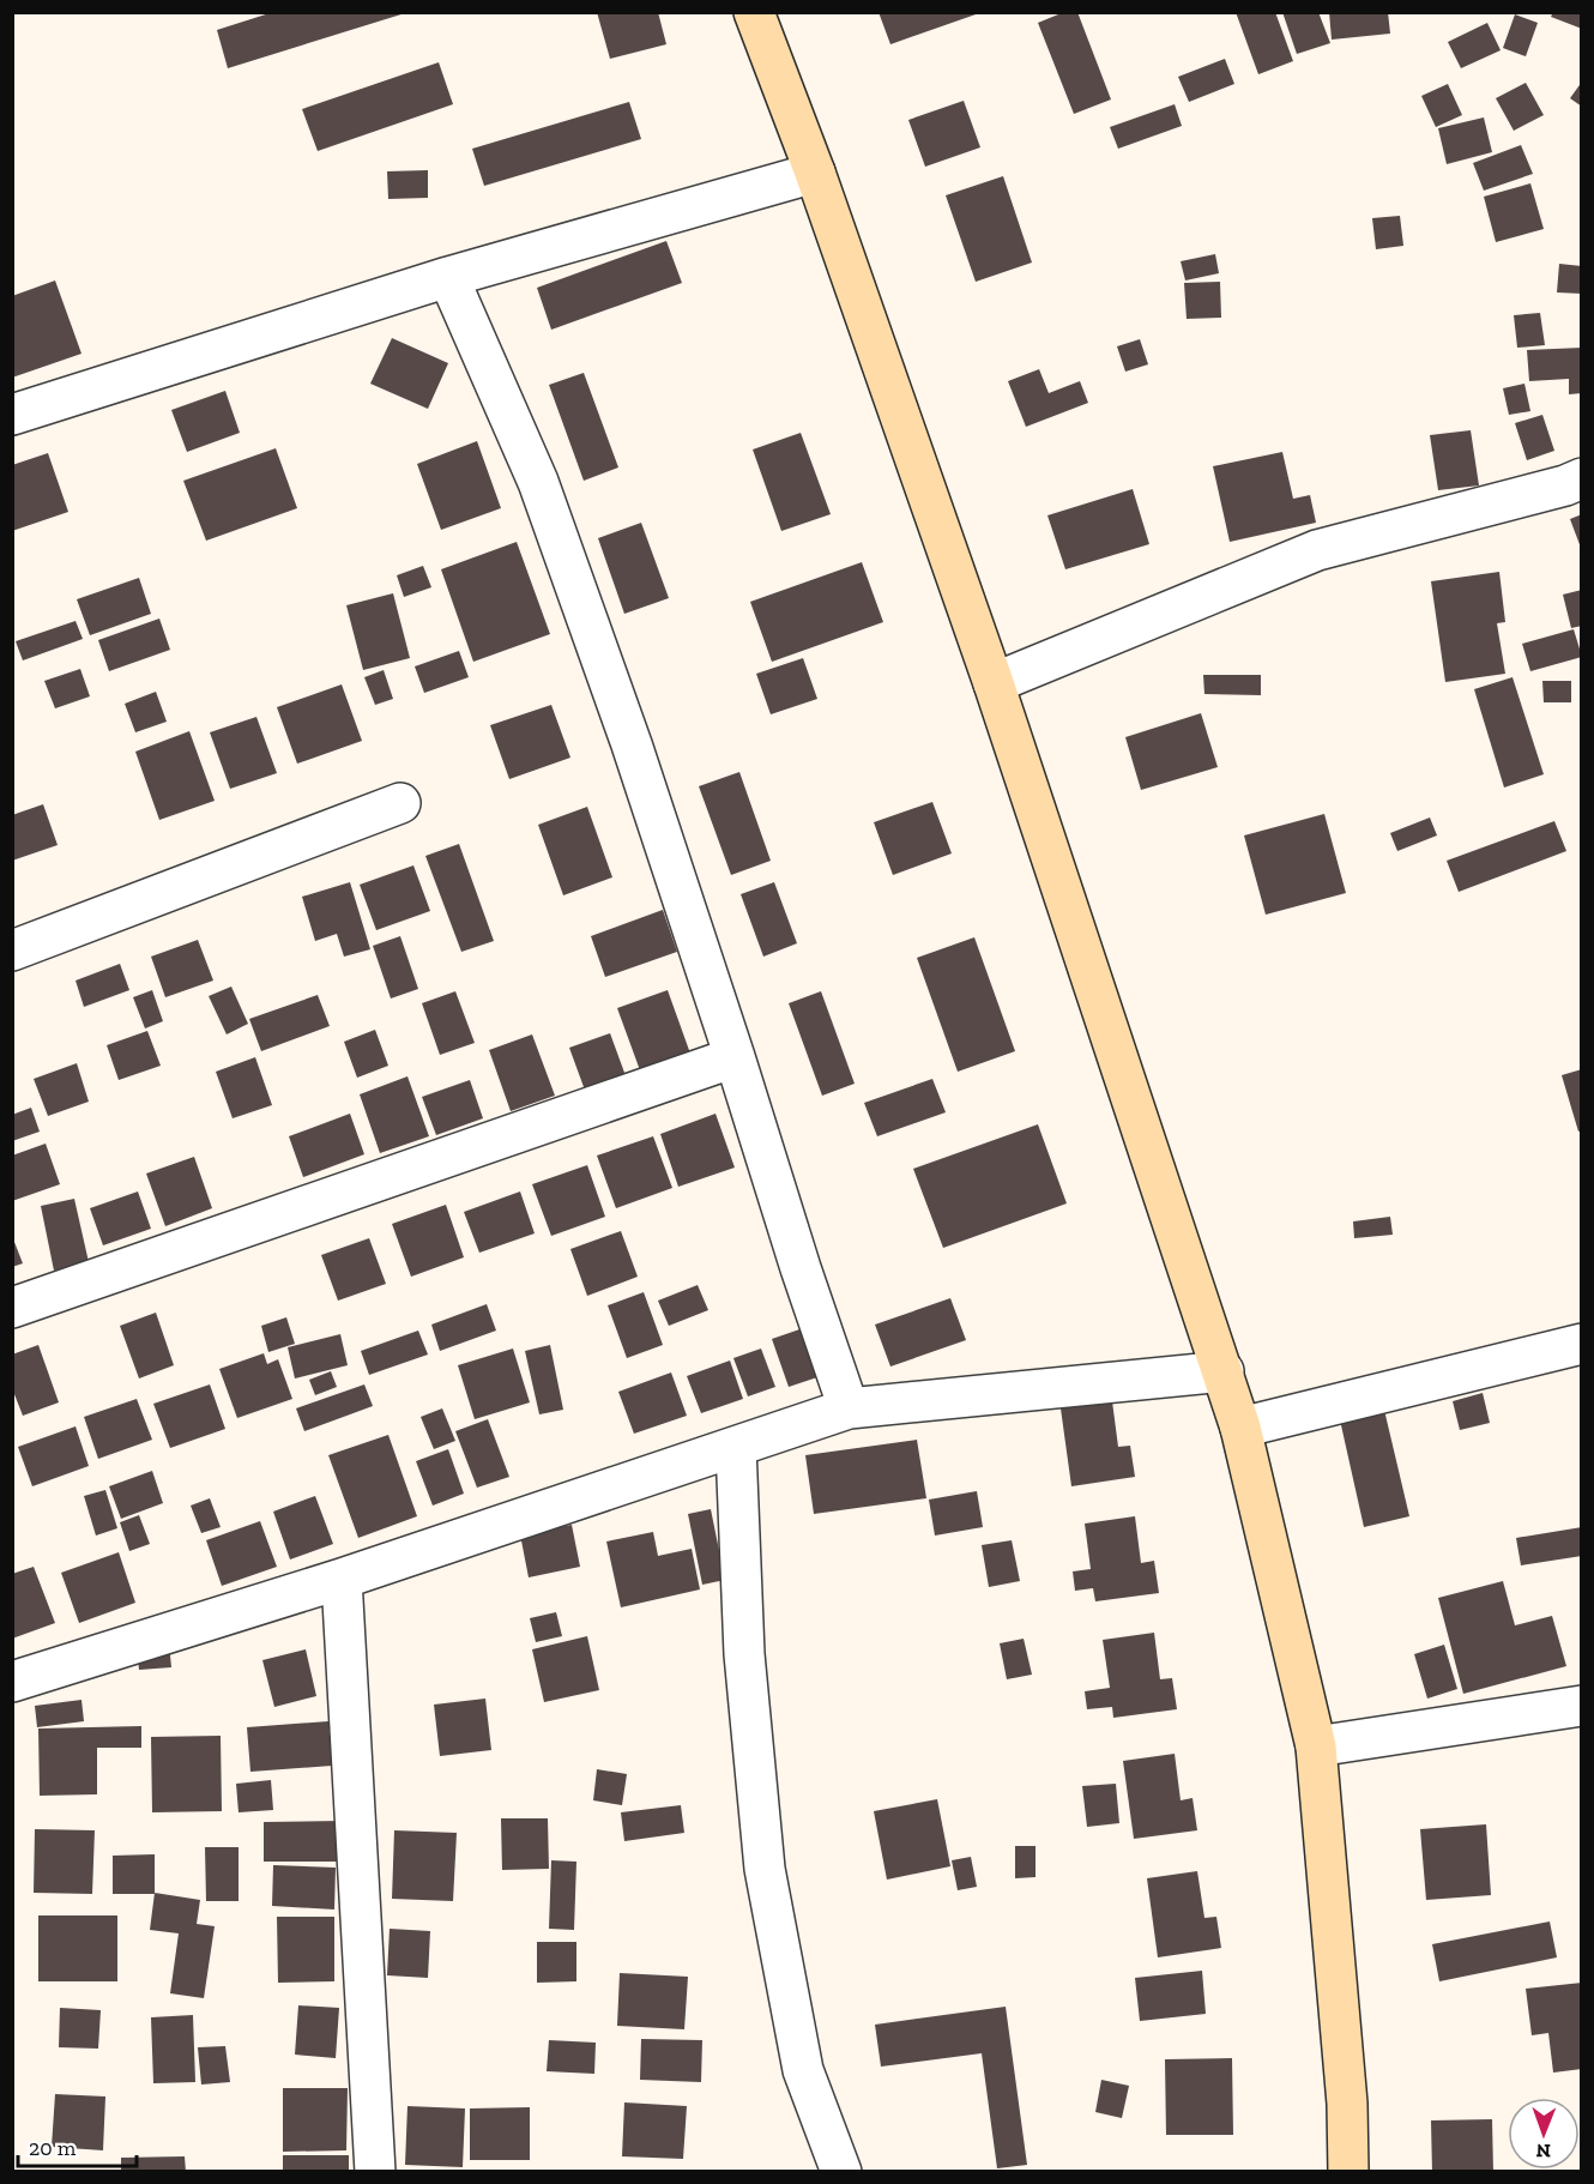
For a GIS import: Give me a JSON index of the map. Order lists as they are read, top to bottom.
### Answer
{
  "scale_bar": "20 m",
  "north": "bottom"
}
